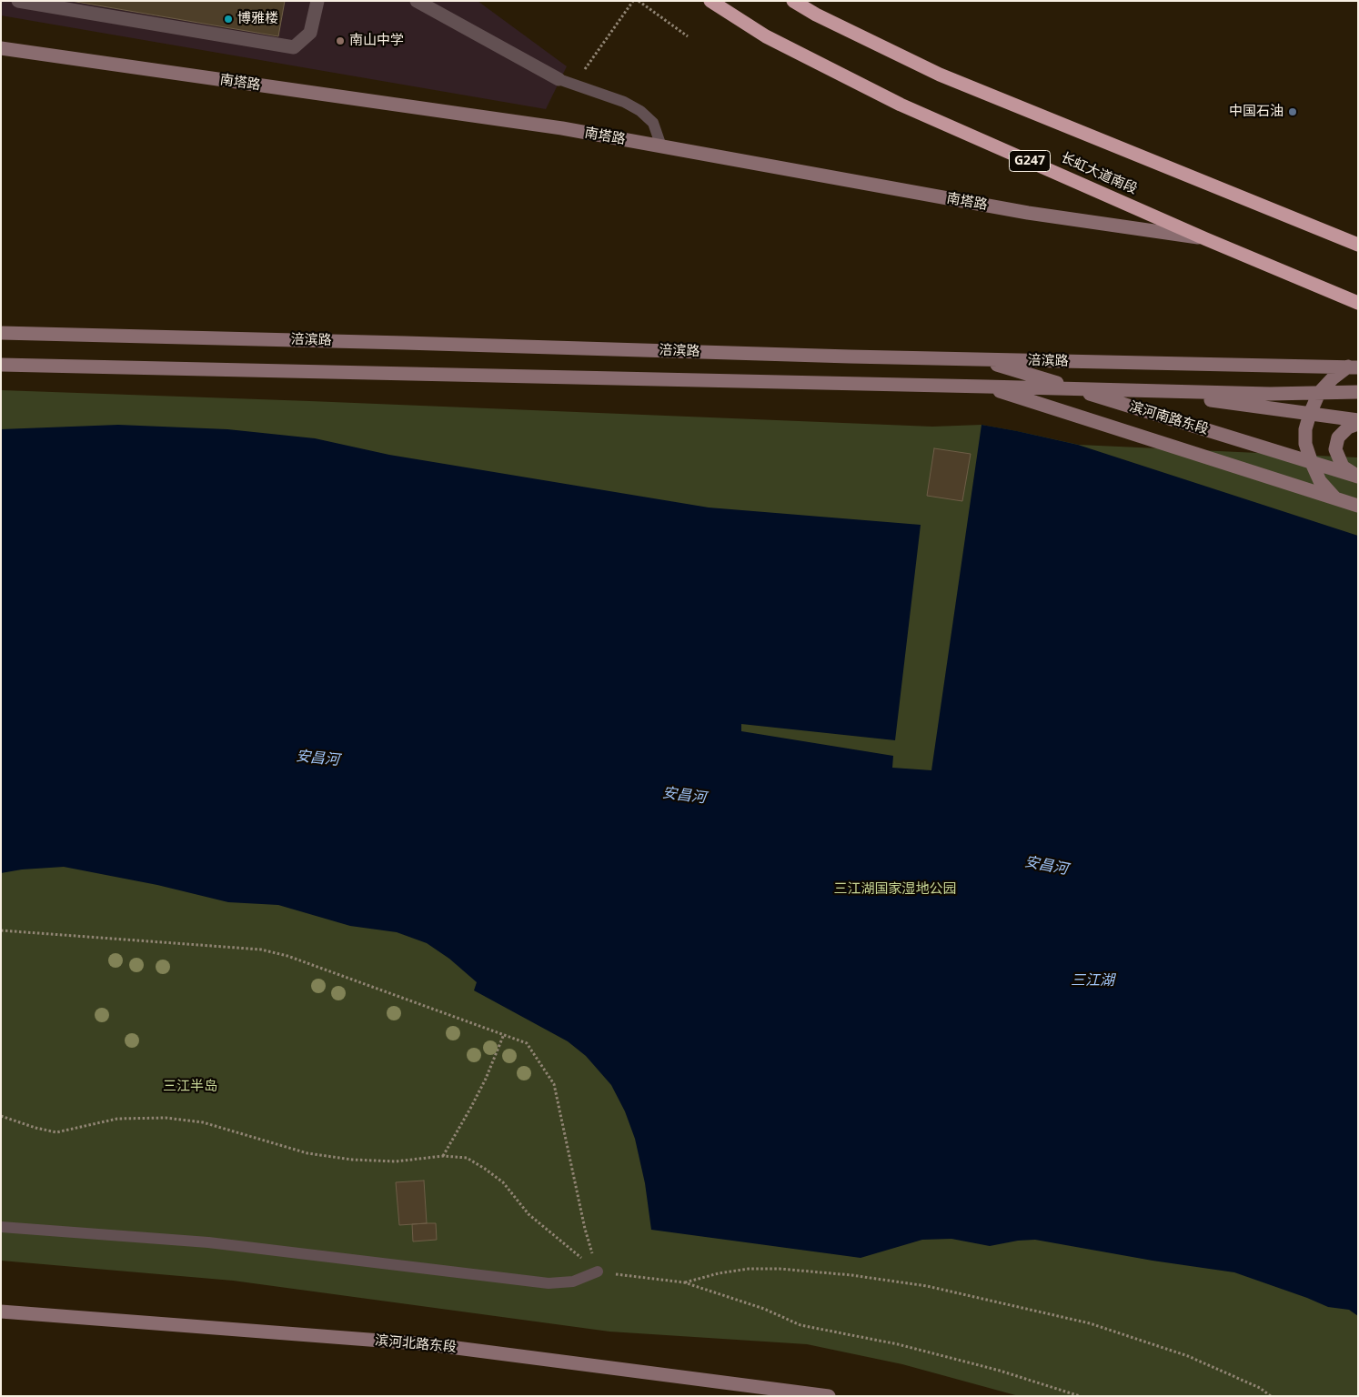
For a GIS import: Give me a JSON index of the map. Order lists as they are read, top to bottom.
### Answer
{
  "streets": {
    "highway": ["G247", "长虹大道南段"],
    "main road": [
      "南塔路",
      "涪滨路",
      "滨河南路东段",
      "滨河北路东段"
    ]
  },
  "crossings": [
    ["南塔路", "长虹大道南段"],
    ["涪滨路", "滨河南路东段"]
  ],
  "water": ["安昌河", "三江湖"],
  "parks": ["三江湖国家湿地公园", "三江半岛"],
  "places": ["博雅楼", "南山中学", "中国石油"]
}
